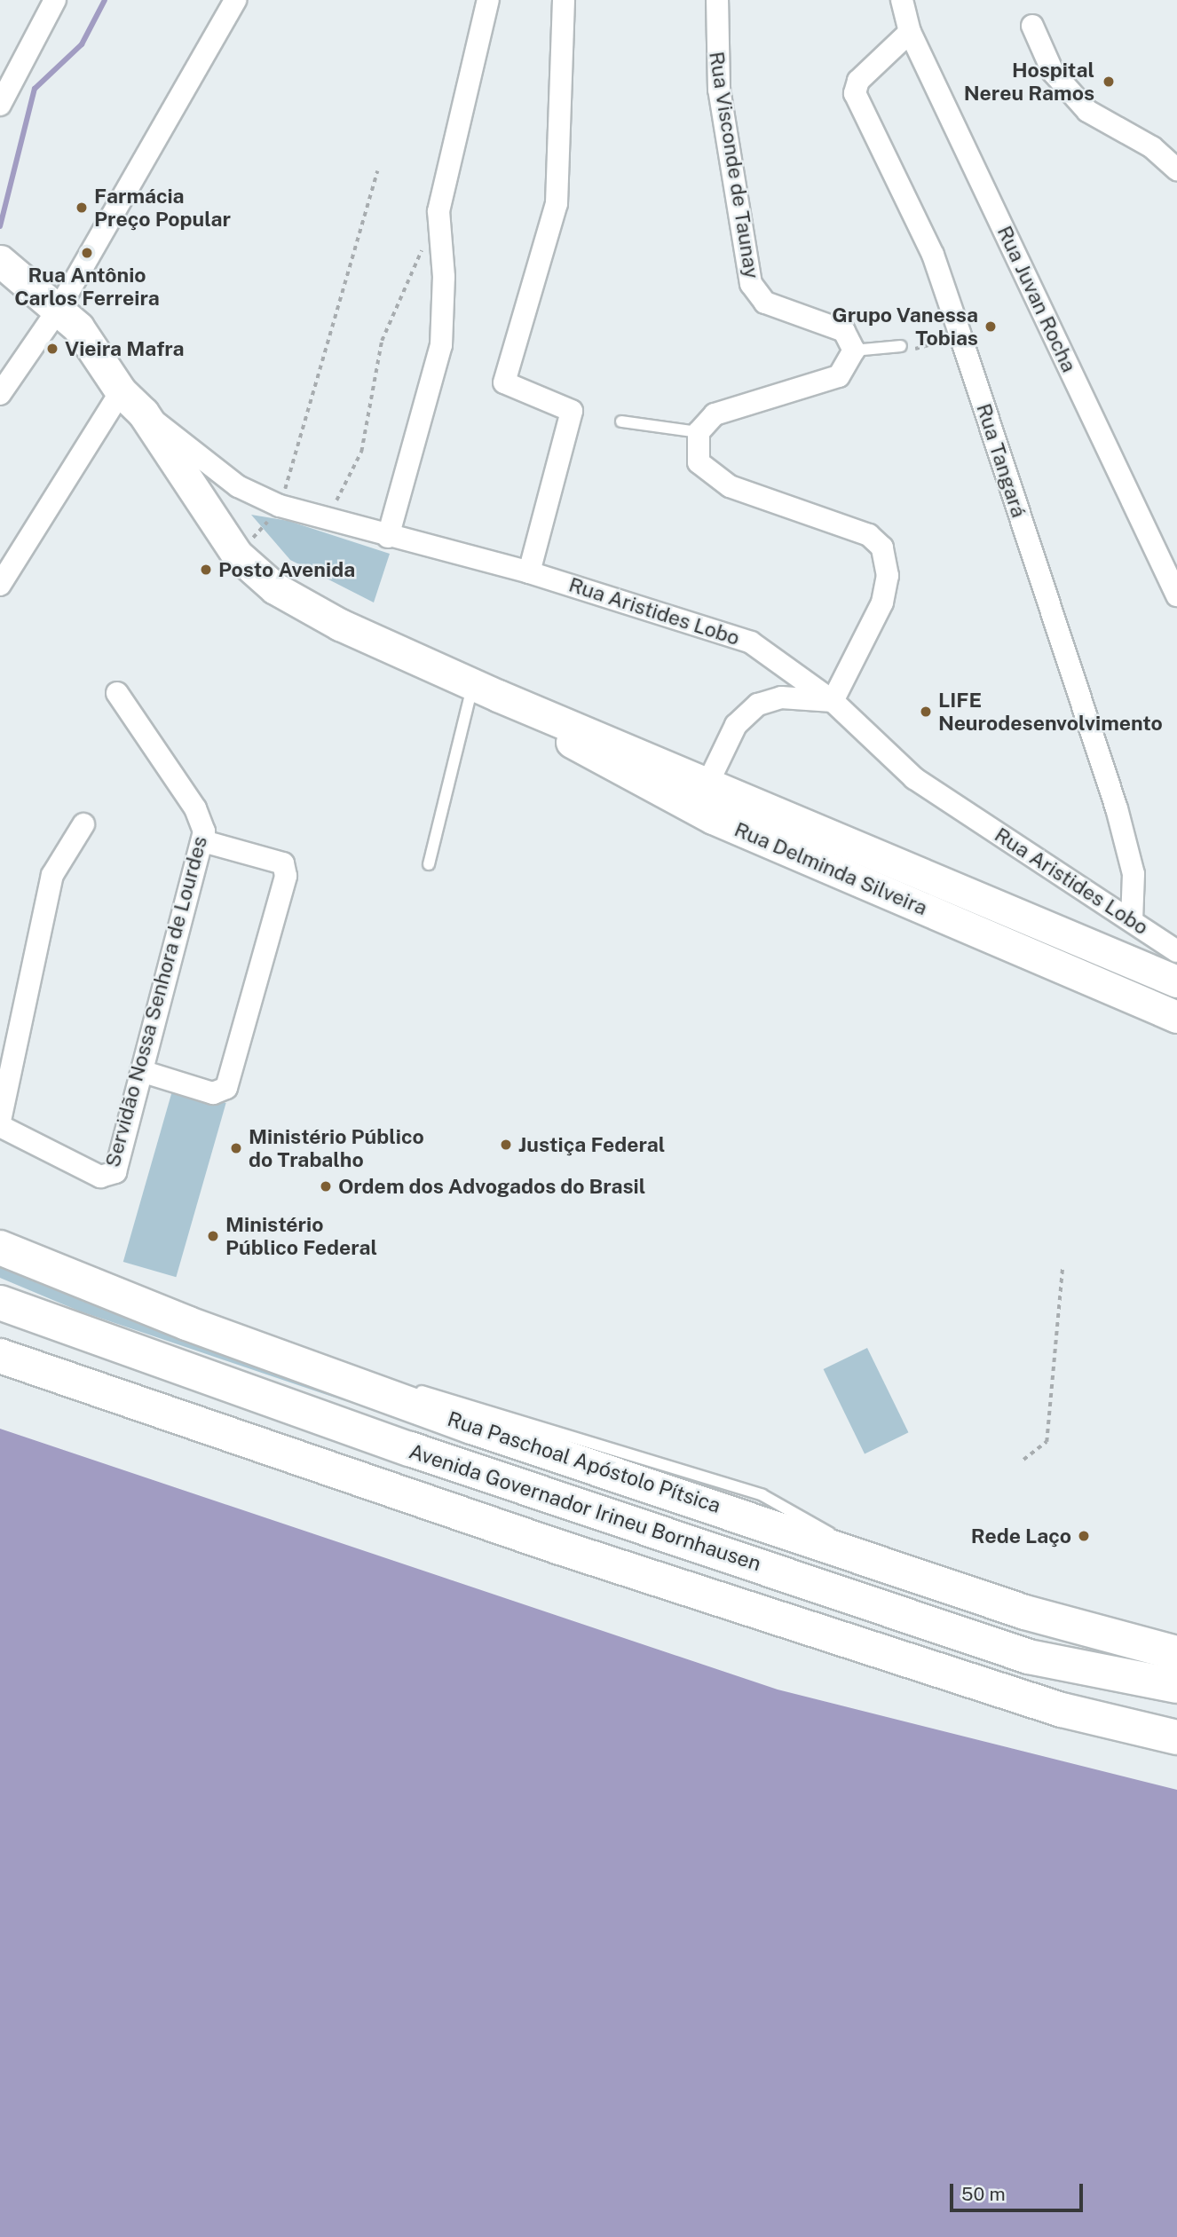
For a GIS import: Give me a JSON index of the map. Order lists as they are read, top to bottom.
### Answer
{
  "streets": {
    "main road": ["Rua Delminda Silveira", "Rua Paschoal Apóstolo Pítsica", "Avenida Governador Irineu Bornhausen"],
    "street": [
      "Rua Visconde de Taunay",
      "Rua Juvan Rocha",
      "Rua Tangará",
      "Rua Aristides Lobo",
      "Servidão Nossa Senhora de Lourdes"
    ]
  },
  "crossings": [
    ["Rua Juvan Rocha", "Rua Tangará"],
    ["Rua Tangará", "Rua Aristides Lobo"],
    ["Rua Aristides Lobo", "Rua Delminda Silveira"]
  ],
  "places": [
    "Hospital Nereu Ramos",
    "Farmácia Preço Popular",
    "Rua Antônio Carlos Ferreira",
    "Grupo Vanessa Tobias",
    "Vieira Mafra",
    "Posto Avenida",
    "LIFE Neurodesenvolvimento",
    "Justiça Federal",
    "Ministério Público do Trabalho",
    "Ordem dos Advogados do Brasil",
    "Ministério Público Federal",
    "Rede Laço"
  ],
  "scale_bar": "50 m"
}
